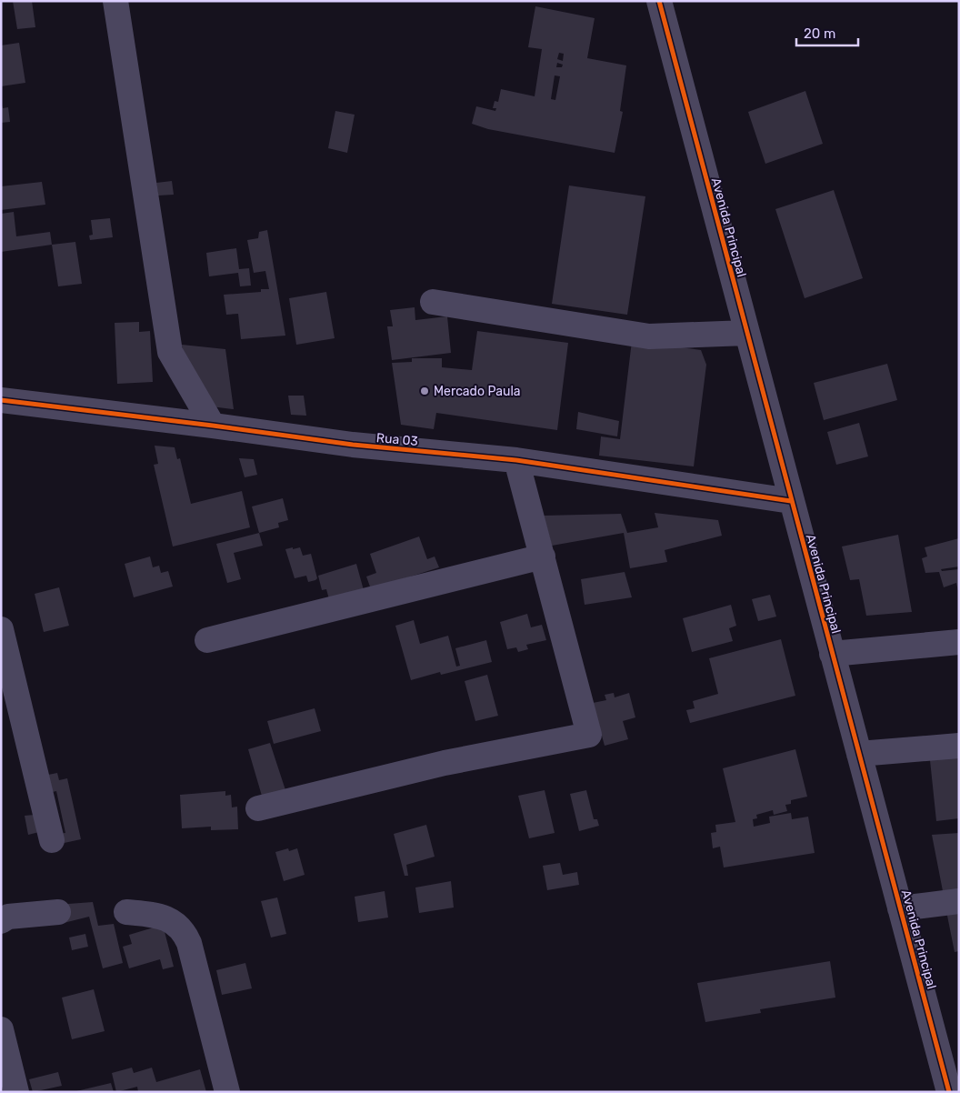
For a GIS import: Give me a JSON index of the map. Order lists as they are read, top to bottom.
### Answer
{
  "streets": {
    "street": ["Avenida Principal", "Rua 03"]
  },
  "crossings": [
    ["Avenida Principal", "Rua 03"]
  ],
  "places": ["Mercado Paula"],
  "scale_bar": "20 m"
}
